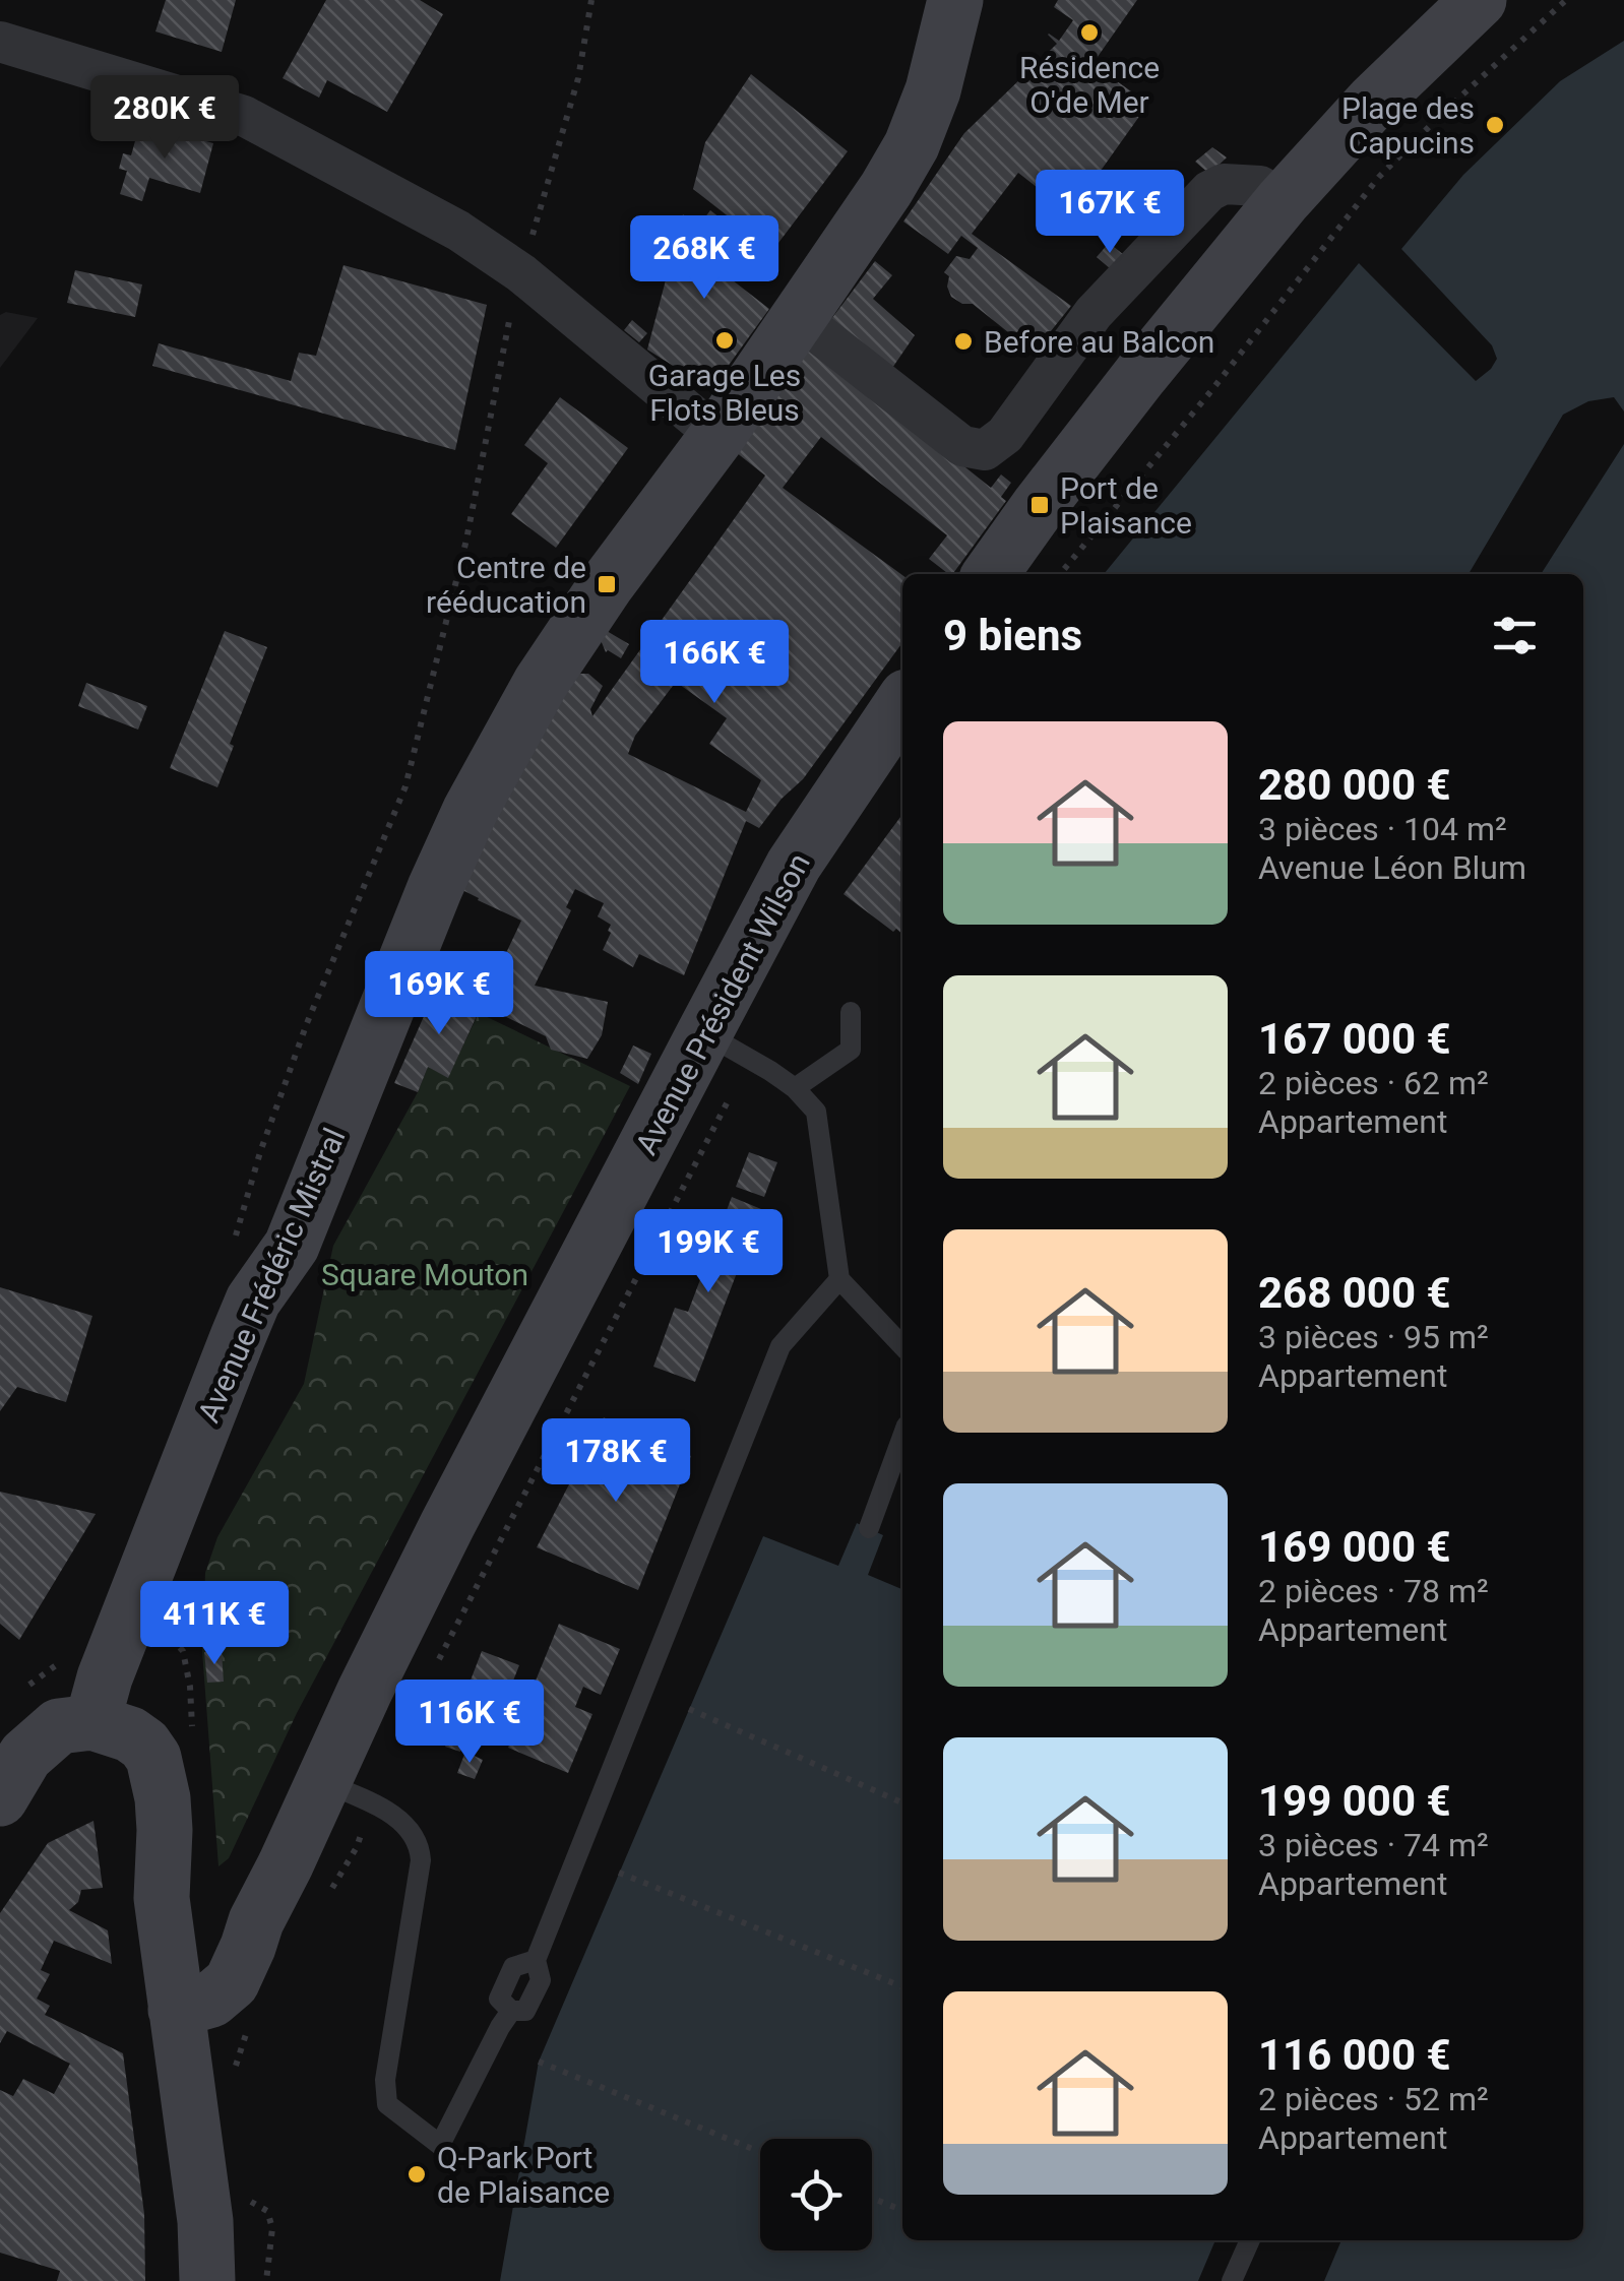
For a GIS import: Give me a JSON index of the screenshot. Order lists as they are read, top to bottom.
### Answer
{
  "streets": {
    "street": ["Avenue Président Wilson", "Avenue Frédéric Mistral"]
  },
  "parks": ["Square Mouton"],
  "places": {
    "other": [
      "Résidence O'de Mer",
      "Plage des Capucins",
      "Garage Les Flots Bleus",
      "Before au Balcon",
      "Q-Park Port de Plaisance"
    ],
    "transit": ["Port de Plaisance", "Centre de rééducation"]
  },
  "page": {
    "price": [
      "280K €",
      "167K €",
      "268K €",
      "166K €",
      "169K €",
      "199K €",
      "178K €",
      "411K €",
      "116K €"
    ],
    "heading": "9 biens",
    "list": [
      {
        "name": "280 000 €",
        "note": "3 pièces · 104 m² · Avenue Léon Blum"
      },
      {
        "name": "167 000 €",
        "note": "2 pièces · 62 m² · Appartement"
      },
      {
        "name": "268 000 €",
        "note": "3 pièces · 95 m² · Appartement"
      },
      {
        "name": "169 000 €",
        "note": "2 pièces · 78 m² · Appartement"
      },
      {
        "name": "199 000 €",
        "note": "3 pièces · 74 m² · Appartement"
      },
      {
        "name": "116 000 €",
        "note": "2 pièces · 52 m² · Appartement"
      }
    ]
  }
}
